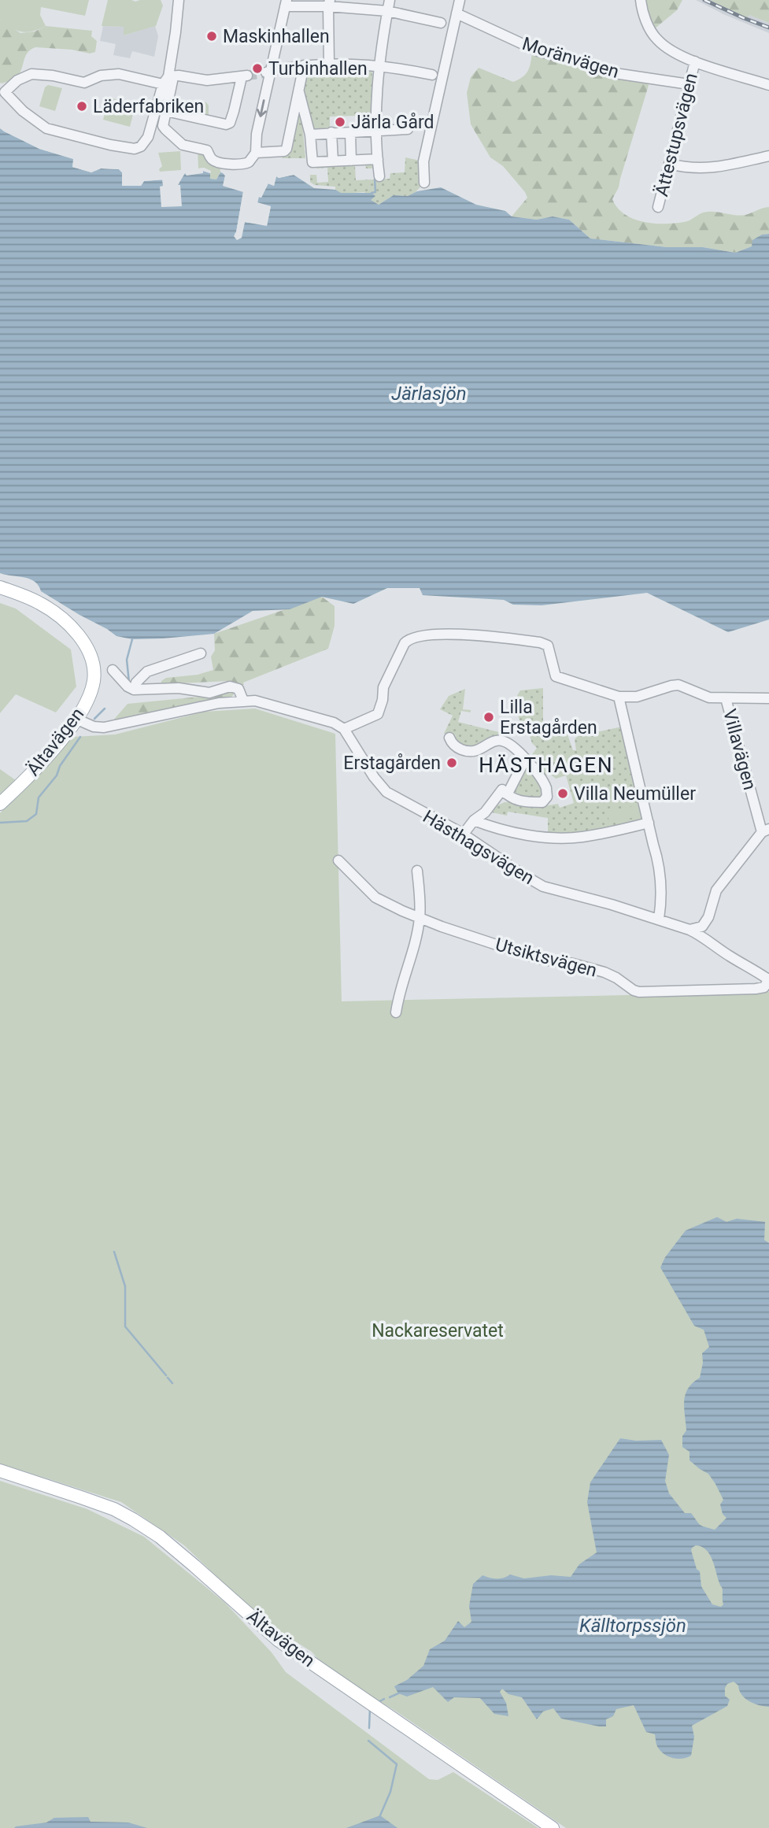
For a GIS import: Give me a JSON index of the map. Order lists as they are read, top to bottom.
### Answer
{
  "streets": {
    "main road": ["Ältavägen"],
    "street": [
      "Moränvägen",
      "Ättestupsvägen",
      "Villavägen",
      "Hästhagsvägen",
      "Utsiktsvägen"
    ]
  },
  "crossings": [
    ["Moränvägen", "Ättestupsvägen"],
    ["Hästhagsvägen", "Utsiktsvägen"]
  ],
  "districts": ["HÄSTHAGEN"],
  "water": ["Järlasjön", "Källtorpssjön"],
  "parks": ["Nackareservatet"],
  "places": [
    "Maskinhallen",
    "Turbinhallen",
    "Läderfabriken",
    "Järla Gård",
    "Lilla Erstagården",
    "Erstagården",
    "Villa Neumüller"
  ]
}
